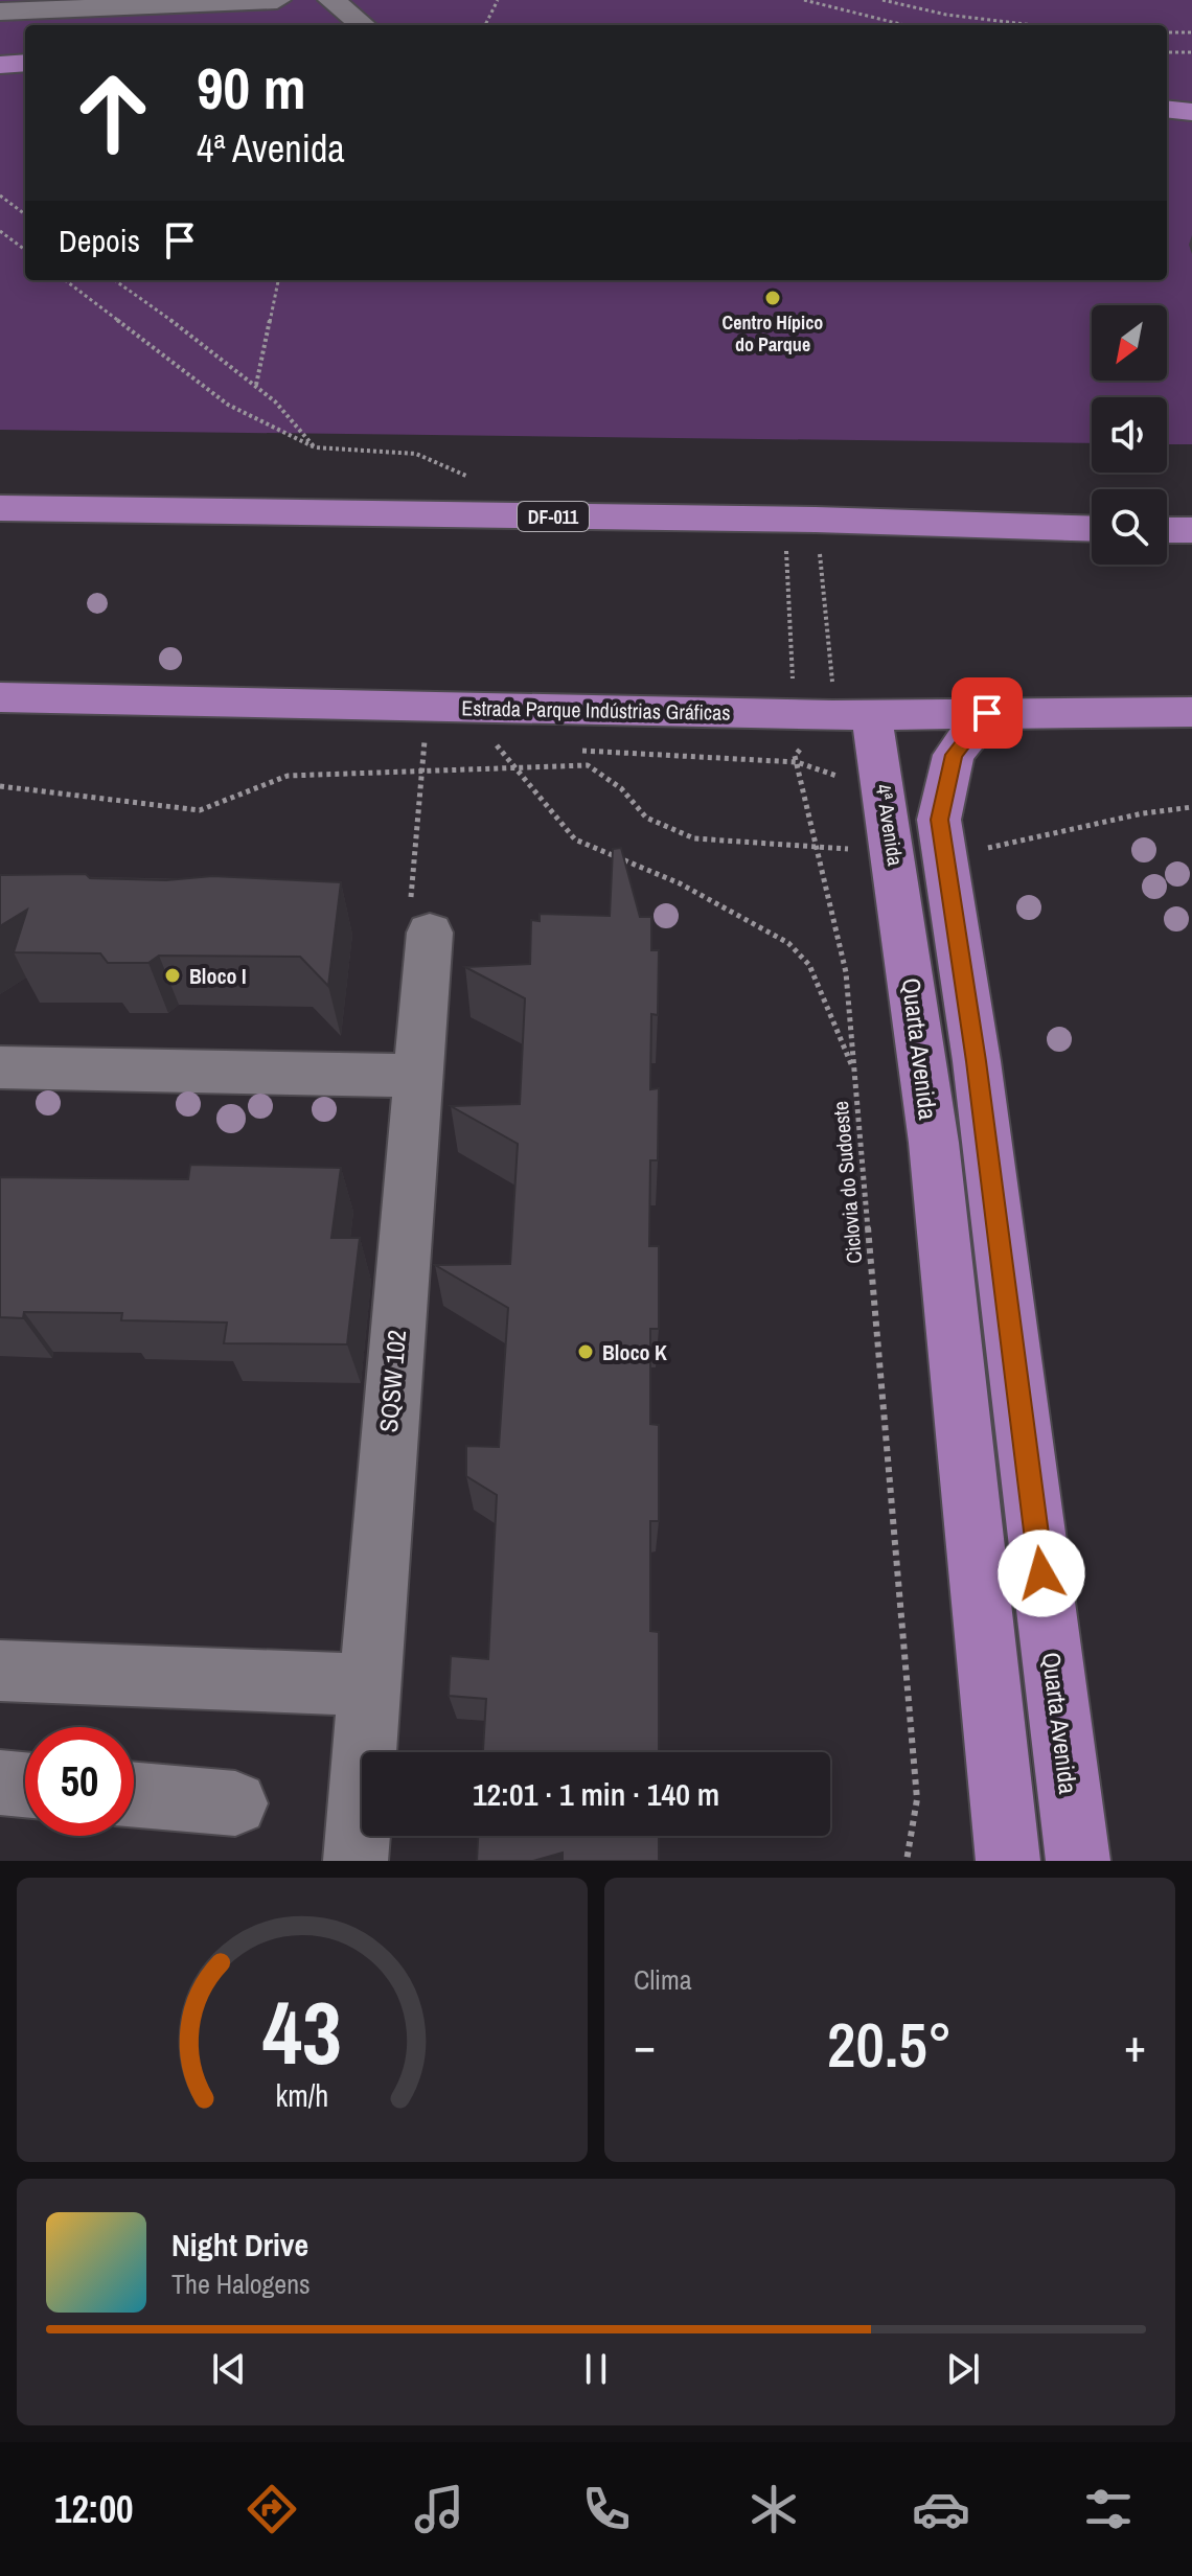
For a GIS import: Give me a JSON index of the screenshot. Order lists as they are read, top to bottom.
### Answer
{
  "streets": {
    "main road": [
      "DF-011",
      "Estrada Parque Indústrias Gráficas",
      "4ª Avenida",
      "Quarta Avenida"
    ],
    "street": ["SQSW 102"],
    "path": ["Ciclovia do Sudoeste"]
  },
  "crossings": [
    ["Estrada Parque Indústrias Gráficas", "4ª Avenida"],
    ["4ª Avenida", "Quarta Avenida"]
  ],
  "places": ["Centro Hípico do Parque", "Bloco I", "Bloco K"],
  "north": "bottom left",
  "page": {
    "turn": ["90 m", "4ª Avenida"],
    "then": "Depois",
    "limit": "50",
    "trip": "12:01 · 1 min · 140 m",
    "tile": "Clima",
    "heat": ["−", "20.5°", "+"],
    "song": ["Night Drive", "The Halogens"],
    "tabs": "12:00",
    "gauge": ["43", "km/h"]
  }
}
